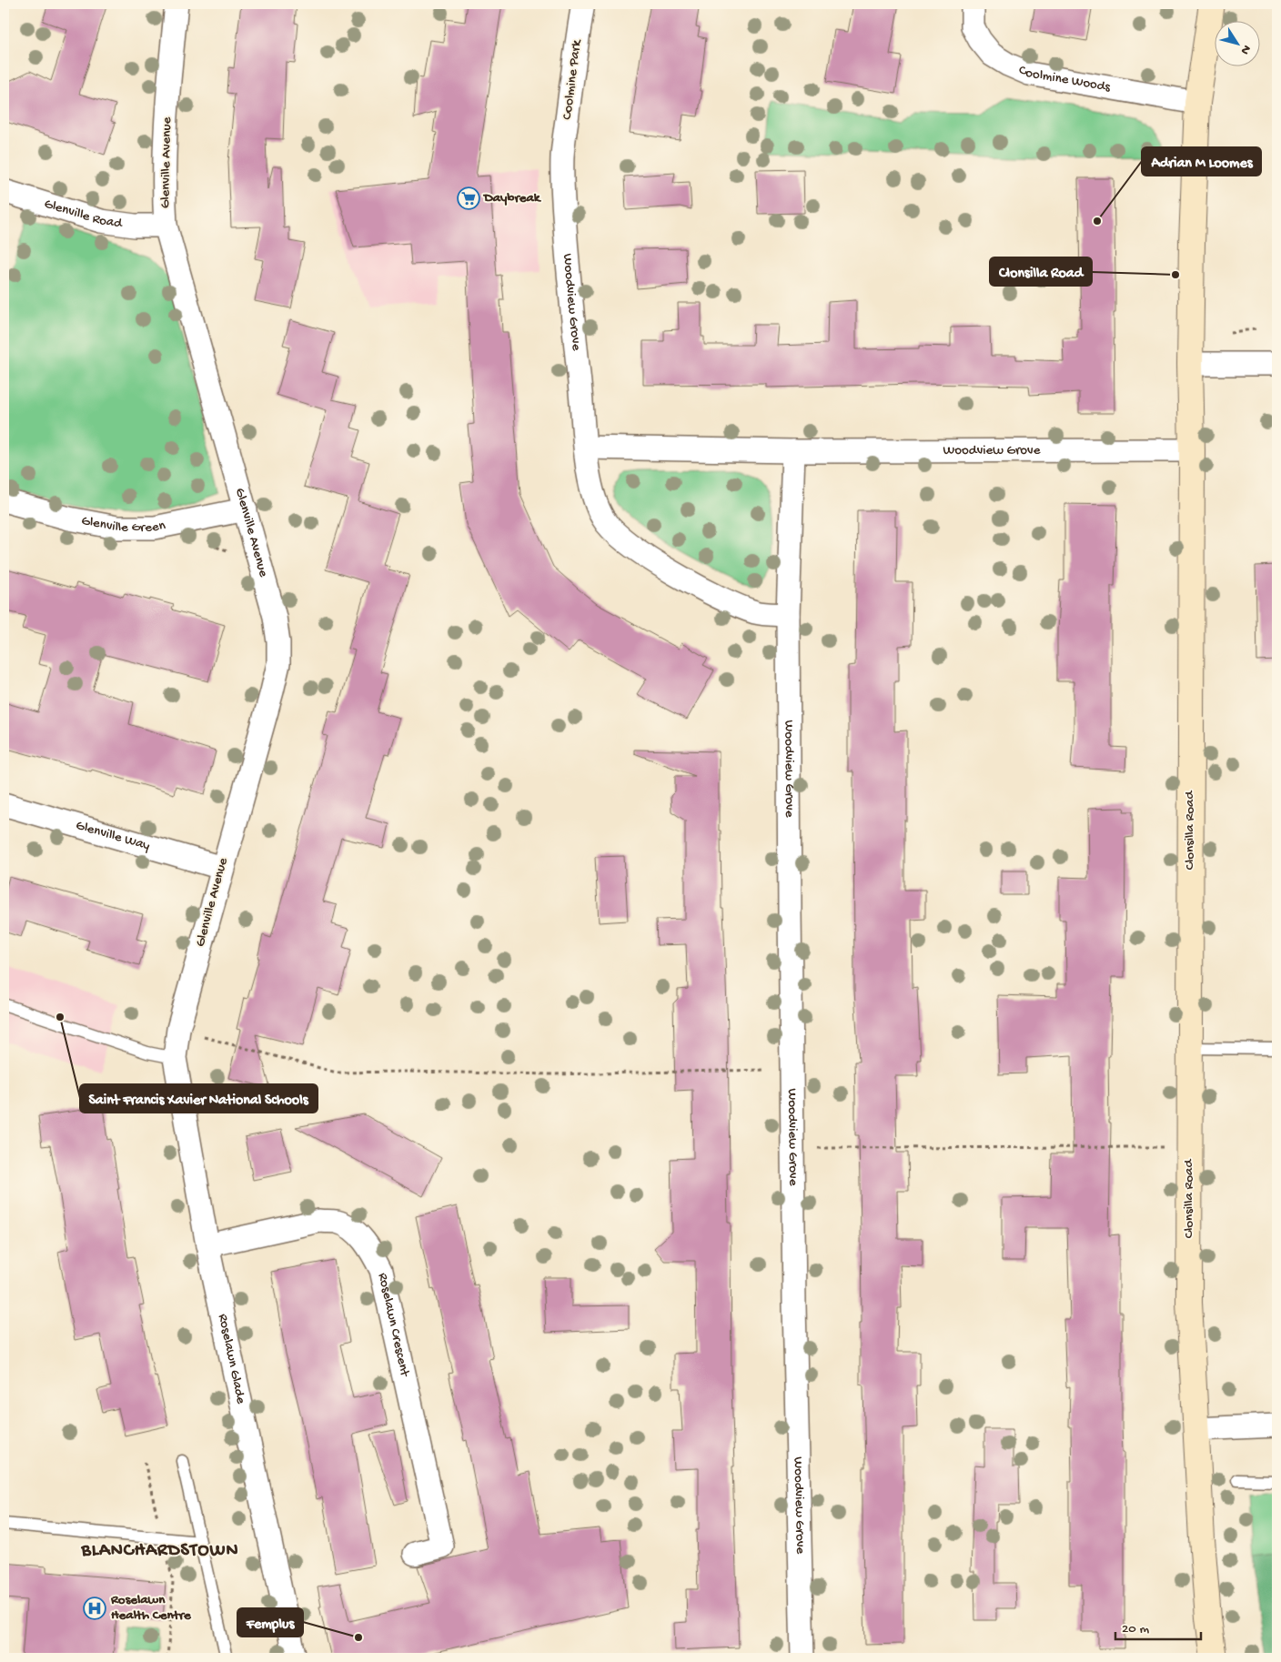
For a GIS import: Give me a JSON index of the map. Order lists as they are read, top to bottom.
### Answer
{
  "streets": {
    "street": [
      "Coolmine Woods",
      "Coolmine Park",
      "Glenville Avenue",
      "Glenville Road",
      "Woodview Grove",
      "Glenville Green",
      "Clonsilla Road",
      "Glenville Way",
      "Roselawn Crescent",
      "Roselawn Glade"
    ]
  },
  "crossings": [
    ["Coolmine Woods", "Clonsilla Road"],
    ["Coolmine Park", "Woodview Grove"],
    ["Glenville Avenue", "Glenville Road"],
    ["Glenville Avenue", "Glenville Green"],
    ["Glenville Avenue", "Glenville Way"],
    ["Glenville Avenue", "Roselawn Glade"],
    ["Woodview Grove", "Clonsilla Road"],
    ["Roselawn Crescent", "Roselawn Glade"]
  ],
  "districts": ["BLANCHARDSTOWN"],
  "places": {
    "supermarket": ["Daybreak"],
    "other": [
      "Adrian M Loomes",
      "Clonsilla Road",
      "Saint Francis Xavier National Schools",
      "Femplus"
    ],
    "hospital": ["Roselawn Health Centre"]
  },
  "scale_bar": "20 m",
  "north": "bottom right"
}
